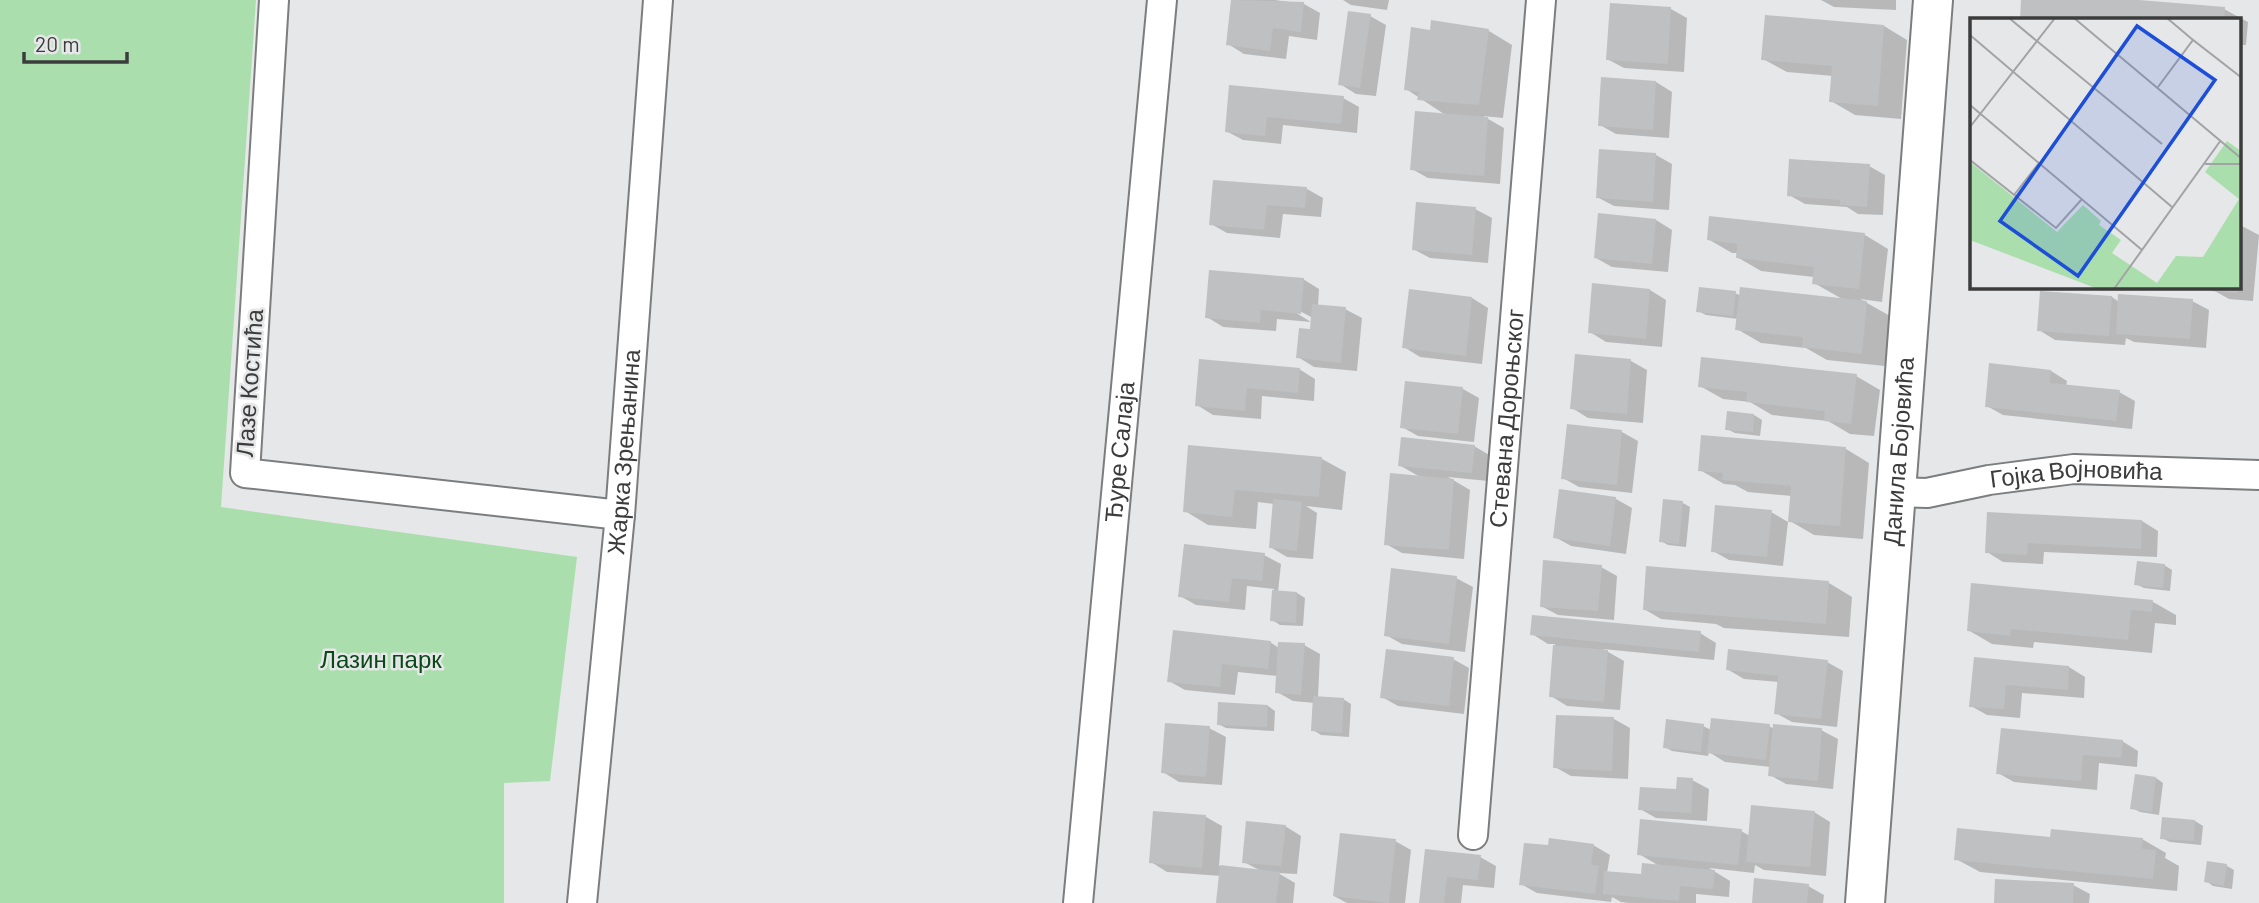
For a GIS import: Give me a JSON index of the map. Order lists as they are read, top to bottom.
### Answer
{
  "streets": {
    "main road": ["Данила Бојовића"],
    "street": [
      "Лазе Костића",
      "Стевана Дороњског",
      "Жарка Зрењанина",
      "Ђуре Салаја",
      "Гојка Војновића"
    ]
  },
  "crossings": [
    ["Лазе Костића", "Жарка Зрењанина"],
    ["Данила Бојовића", "Гојка Војновића"]
  ],
  "parks": ["Лазин парк"],
  "scale_bar": "20 m"
}
